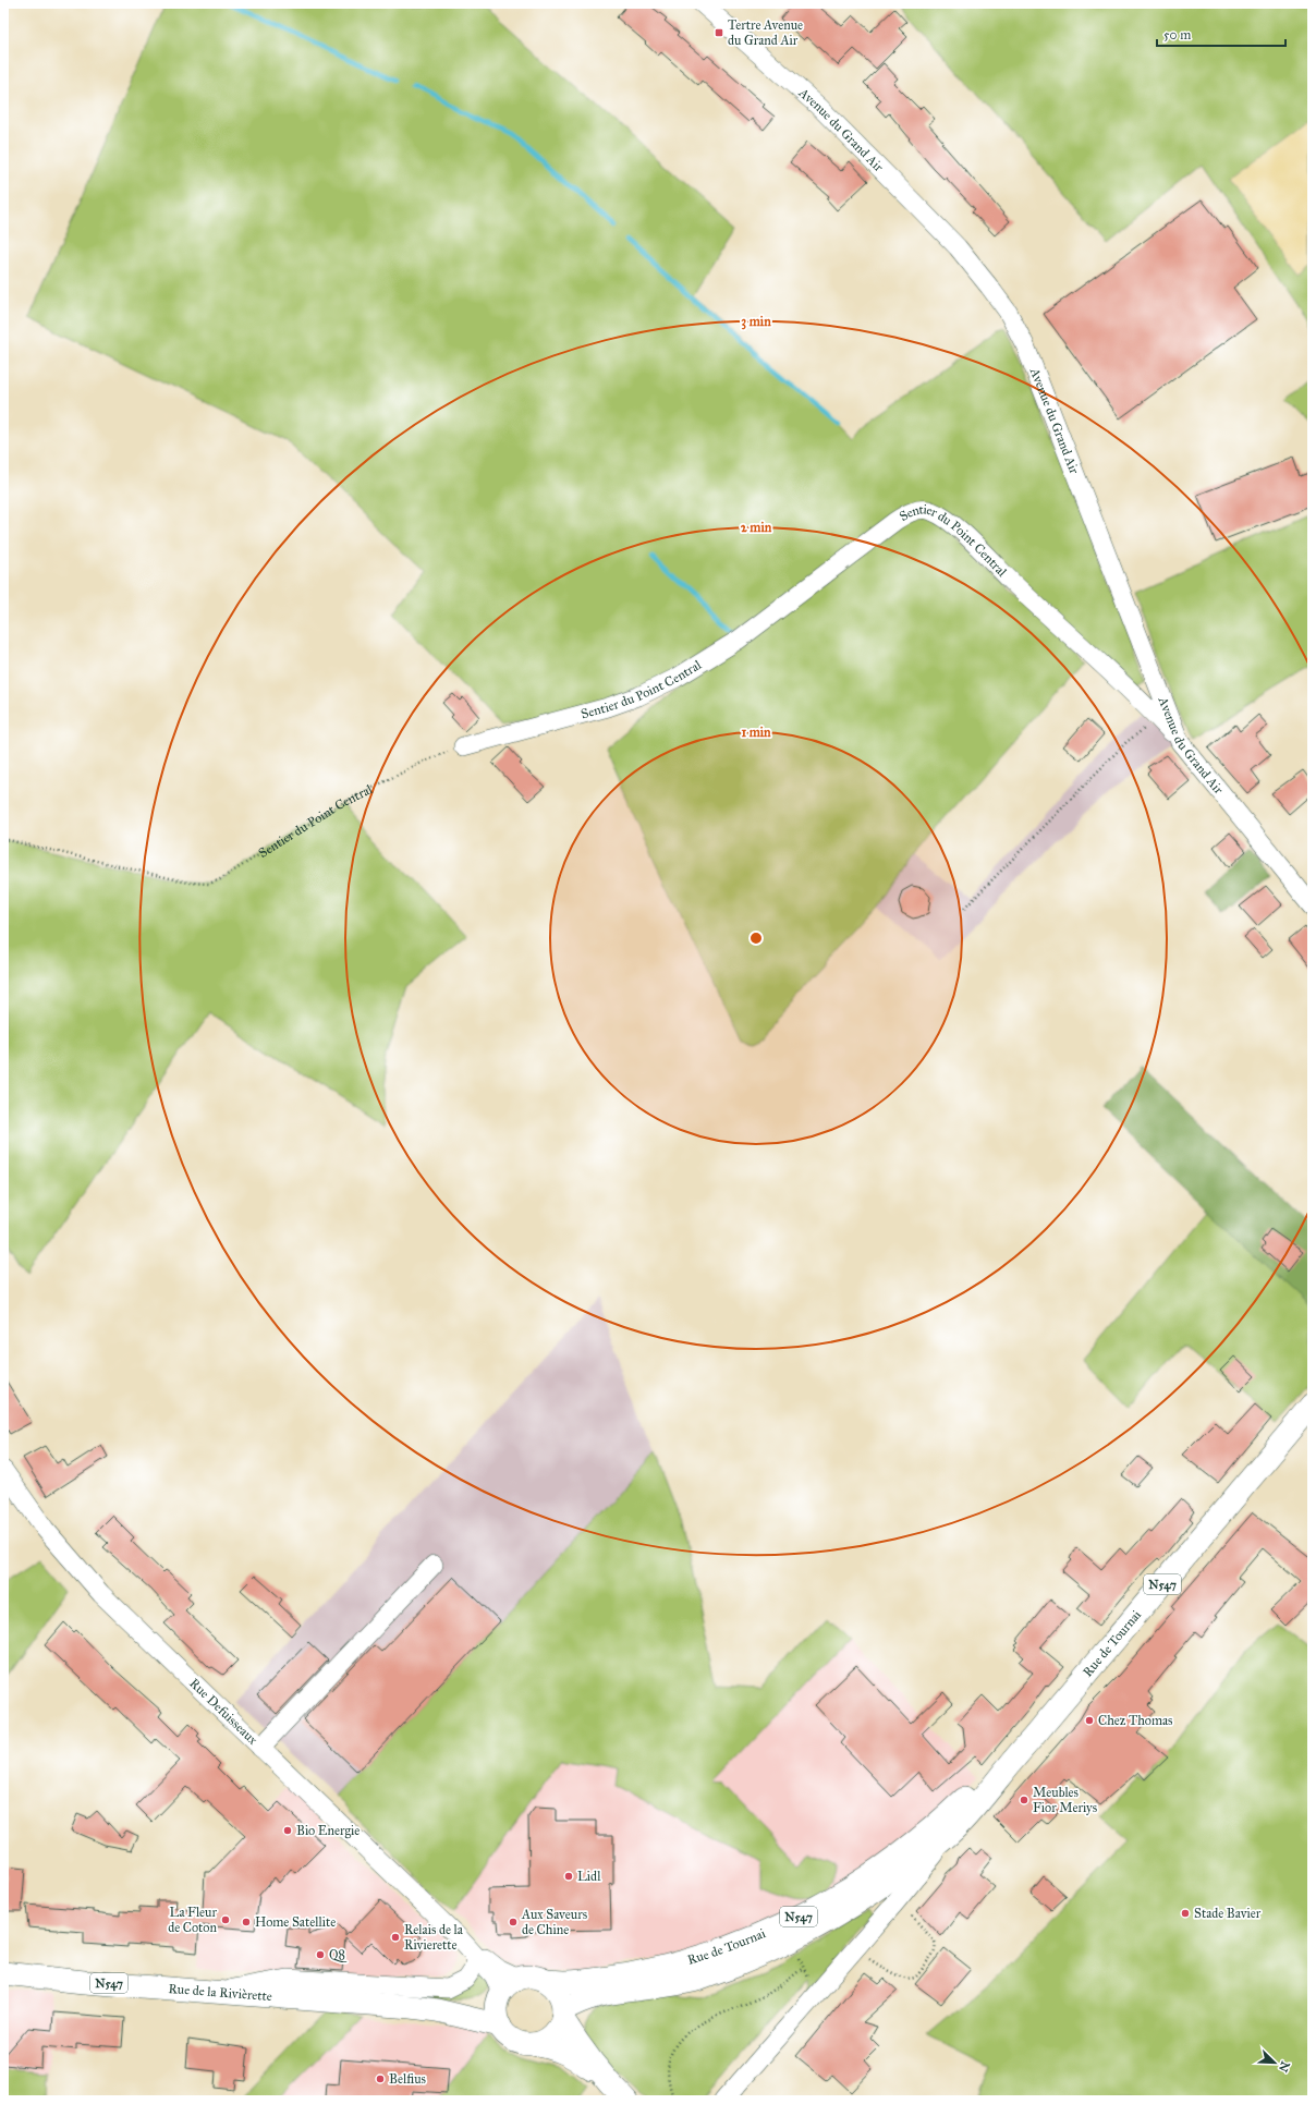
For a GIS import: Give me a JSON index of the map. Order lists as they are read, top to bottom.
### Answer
{
  "streets": {
    "main road": ["N547", "Rue de Tournai", "Rue de la Rivièrette"],
    "street": ["Avenue du Grand Air", "Sentier du Point Central", "Rue Defuisseaux"]
  },
  "crossings": [
    ["Avenue du Grand Air", "Sentier du Point Central"],
    ["Rue de Tournai", "Rue Defuisseaux"],
    ["Rue de Tournai", "Rue de la Rivièrette"],
    ["Rue Defuisseaux", "Rue de la Rivièrette"]
  ],
  "places": {
    "transit": ["Tertre Avenue du Grand Air"],
    "other": [
      "Chez Thomas",
      "Meubles Fior Meriys",
      "Bio Energie",
      "Lidl",
      "Stade Bavier",
      "La Fleur de Coton",
      "Home Satellite",
      "Aux Saveurs de Chine",
      "Relais de la Rivierette",
      "Q8",
      "Belfius"
    ]
  },
  "scale_bar": "50 m",
  "north": "bottom right",
  "rings": ["3 min", "2 min", "1 min"]
}
